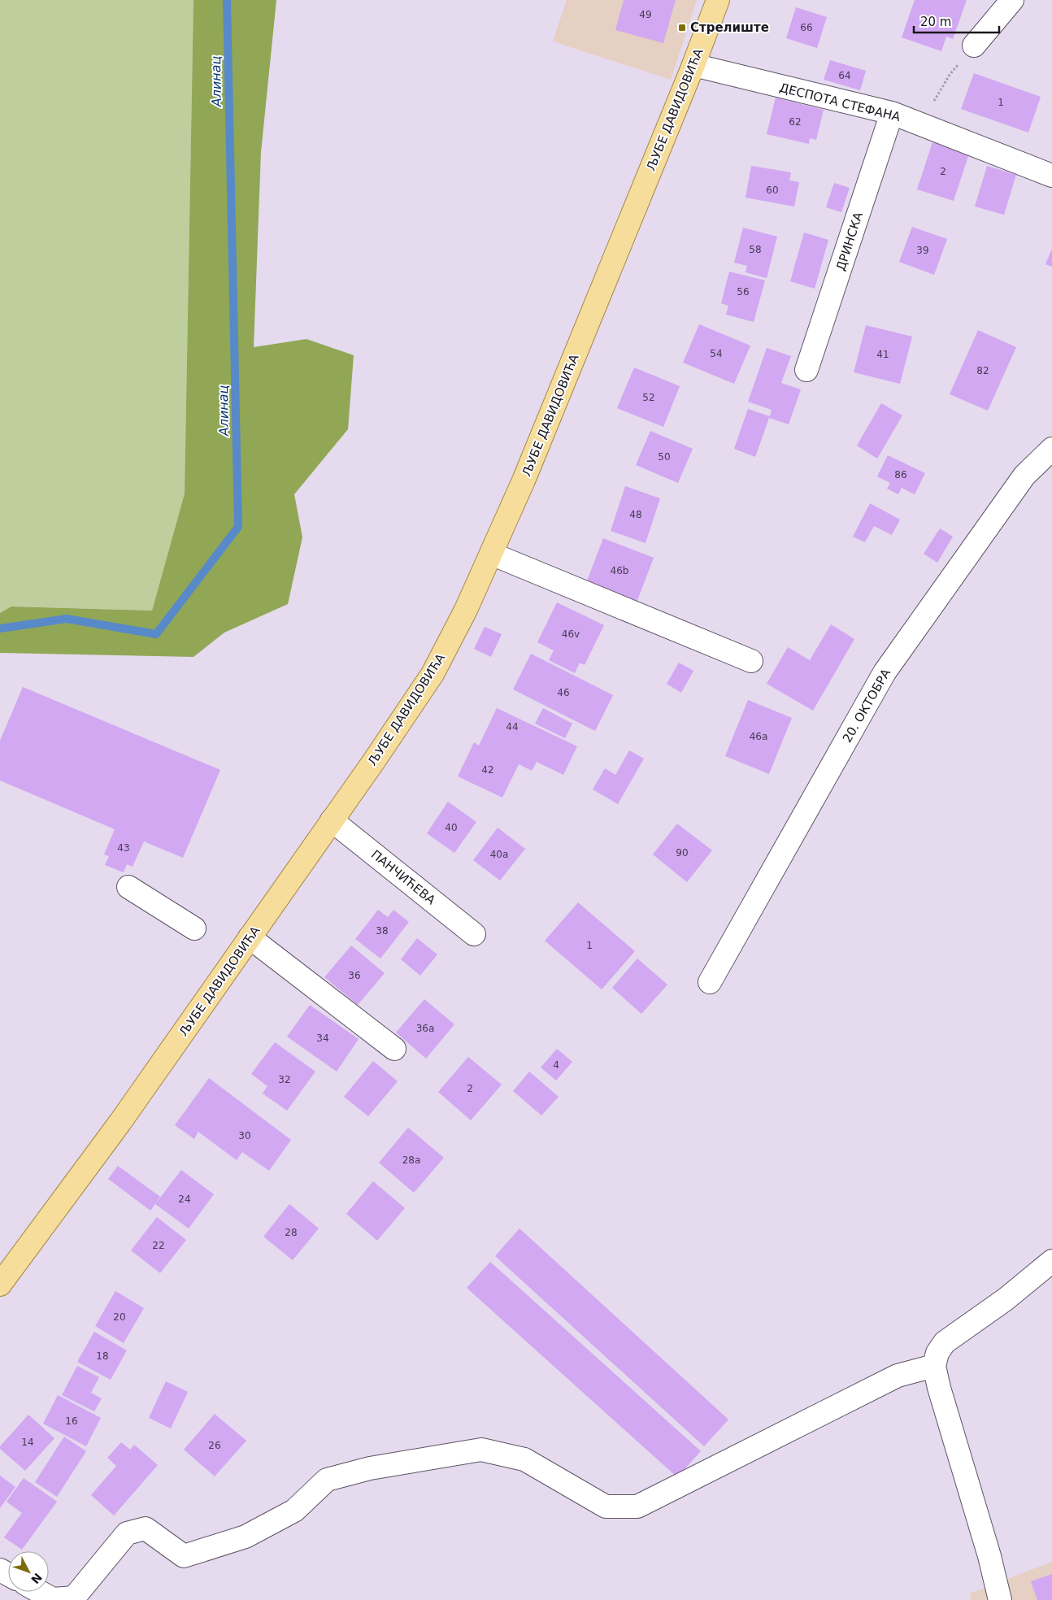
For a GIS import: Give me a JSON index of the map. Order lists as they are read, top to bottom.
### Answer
{
  "streets": {
    "main road": ["ЉУБЕ ДАВИДОВИЋА"],
    "street": [
      "ДЕСПОТА СТЕФАНА",
      "ДРИНСКА",
      "20. ОКТОБРА",
      "ПАНЧИЋЕВА"
    ]
  },
  "crossings": [
    ["ДЕСПОТА СТЕФАНА", "ЉУБЕ ДАВИДОВИЋА"],
    ["ДЕСПОТА СТЕФАНА", "ДРИНСКА"],
    ["ЉУБЕ ДАВИДОВИЋА", "ПАНЧИЋЕВА"]
  ],
  "water": ["Алинац"],
  "places": {
    "transit": ["Стрелиште"]
  },
  "house_numbers": [
    "49",
    "66",
    "64",
    "1",
    "62",
    "2",
    "60",
    "58",
    "39",
    "56",
    "54",
    "41",
    "82",
    "52",
    "50",
    "86",
    "48",
    "46b",
    "46v",
    "46",
    "44",
    "46a",
    "42",
    "40",
    "43",
    "90",
    "40a",
    "38",
    "1",
    "36",
    "36a",
    "34",
    "4",
    "32",
    "2",
    "30",
    "28a",
    "24",
    "28",
    "22",
    "20",
    "18",
    "16",
    "14",
    "26"
  ],
  "scale_bar": "20 m",
  "north": "bottom right"
}
